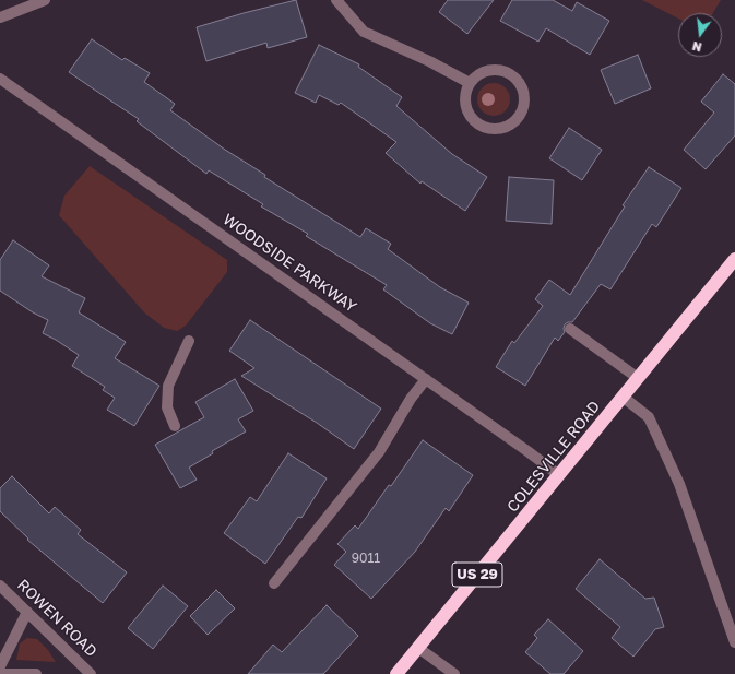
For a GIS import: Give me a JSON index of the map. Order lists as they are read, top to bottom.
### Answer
{
  "streets": {
    "highway": ["COLESVILLE ROAD", "US 29"],
    "street": ["WOODSIDE PARKWAY", "ROWEN ROAD"]
  },
  "crossings": [
    ["WOODSIDE PARKWAY", "COLESVILLE ROAD"]
  ],
  "house_numbers": ["9011"],
  "north": "bottom"
}
